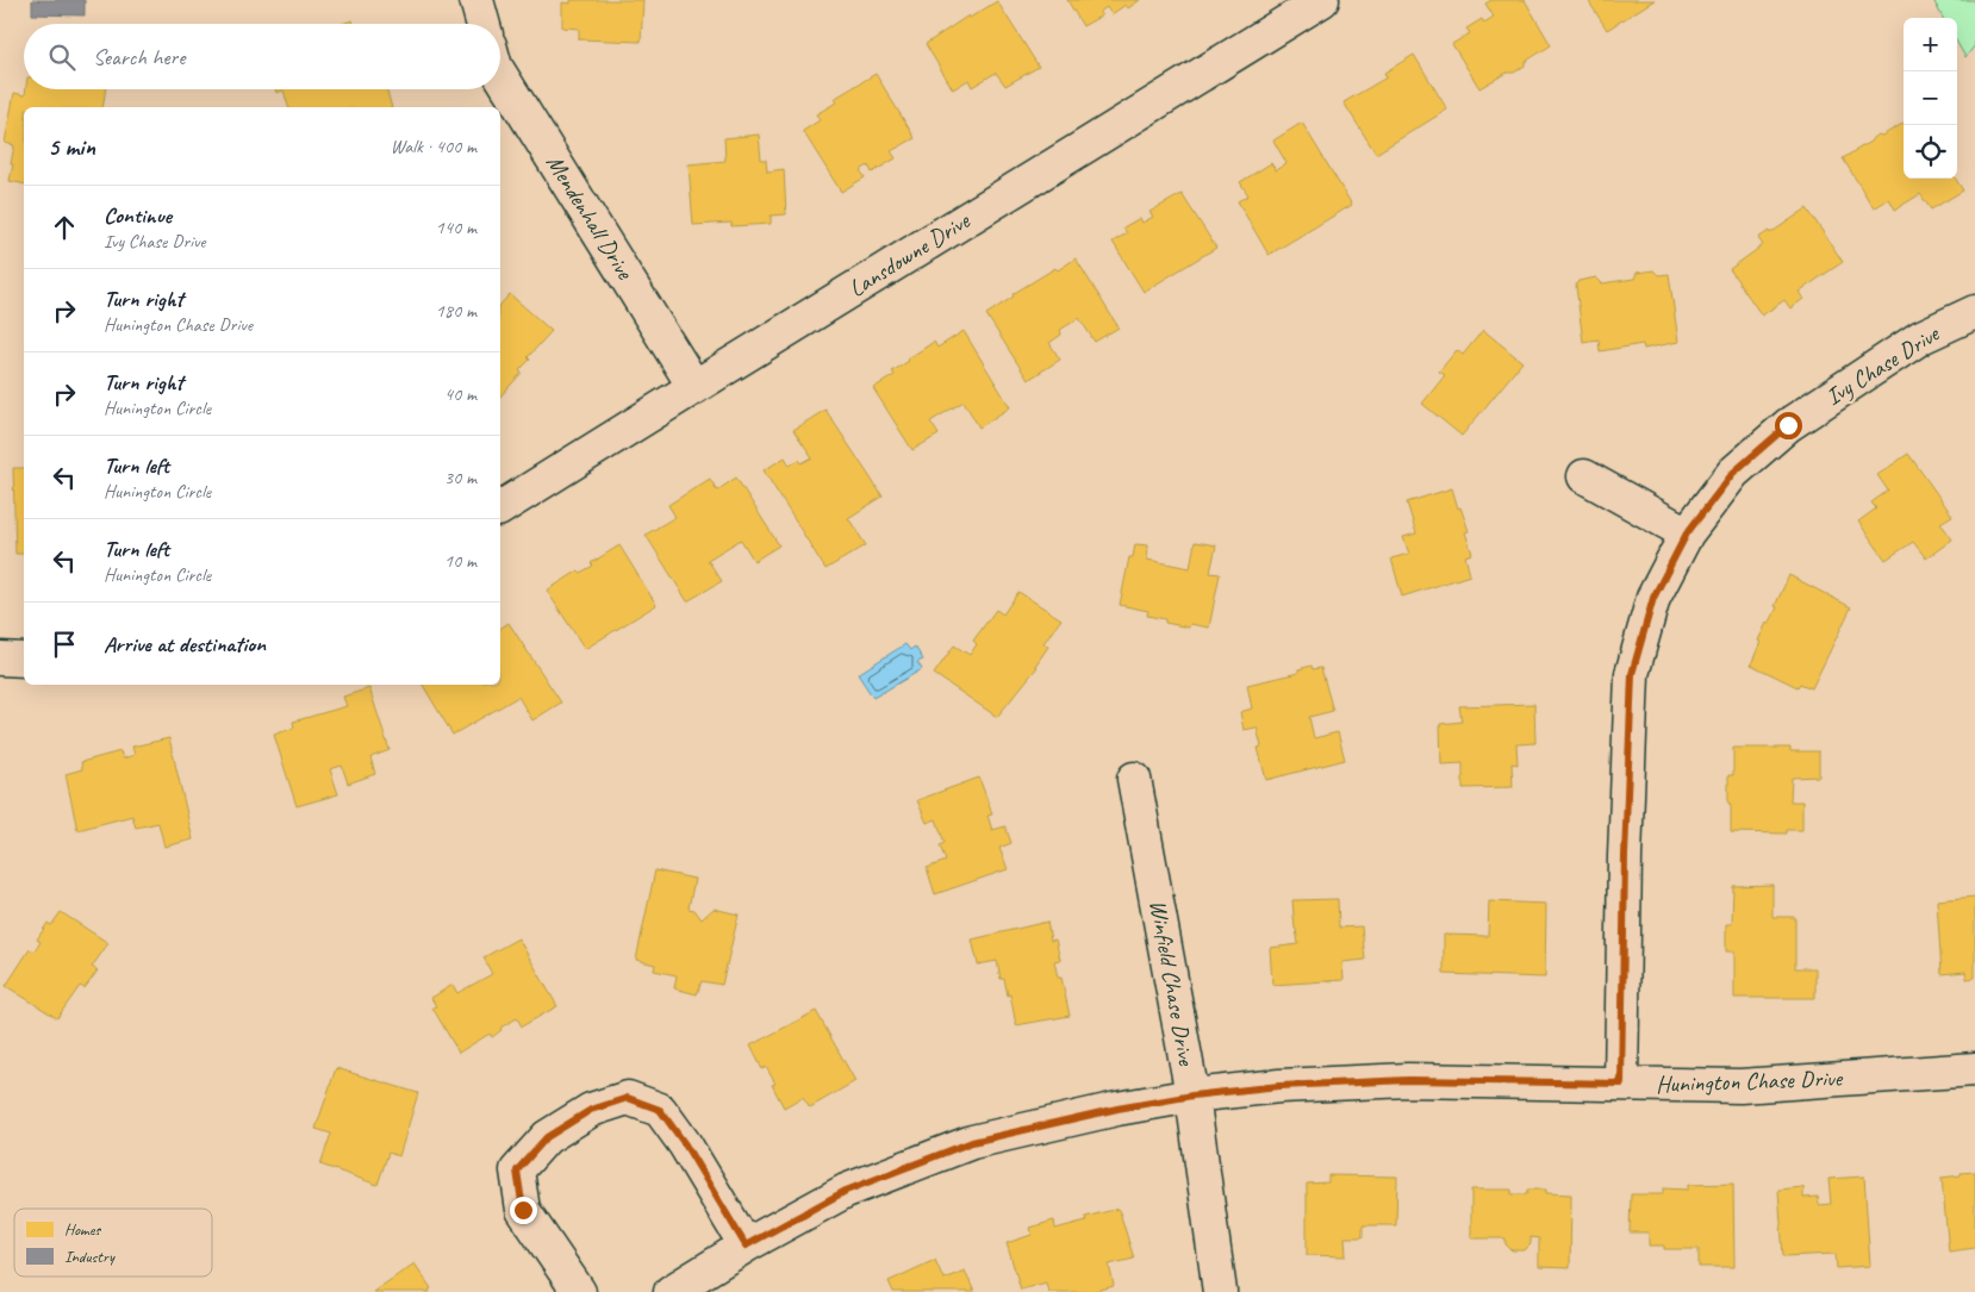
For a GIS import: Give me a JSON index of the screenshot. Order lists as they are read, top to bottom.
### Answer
{
  "streets": {
    "street": [
      "Mendenhall Drive",
      "Lansdowne Drive",
      "Ivy Chase Drive",
      "Winfield Chase Drive",
      "Hunington Chase Drive"
    ]
  },
  "crossings": [
    ["Mendenhall Drive", "Lansdowne Drive"],
    ["Ivy Chase Drive", "Hunington Chase Drive"],
    ["Winfield Chase Drive", "Hunington Chase Drive"]
  ],
  "legend": ["Homes", "Industry"],
  "page": {
    "map_buttons": ["+", "−"],
    "search": "Search here",
    "heading": ["5 min", "Walk · 400 m"],
    "list": [
      ["Continue", "Ivy Chase Drive", "140 m"],
      ["Turn right", "Hunington Chase Drive", "180 m"],
      ["Turn right", "Hunington Circle", "40 m"],
      ["Turn left", "Hunington Circle", "30 m"],
      ["Turn left", "Hunington Circle", "10 m"],
      "Arrive at destination"
    ]
  }
}
